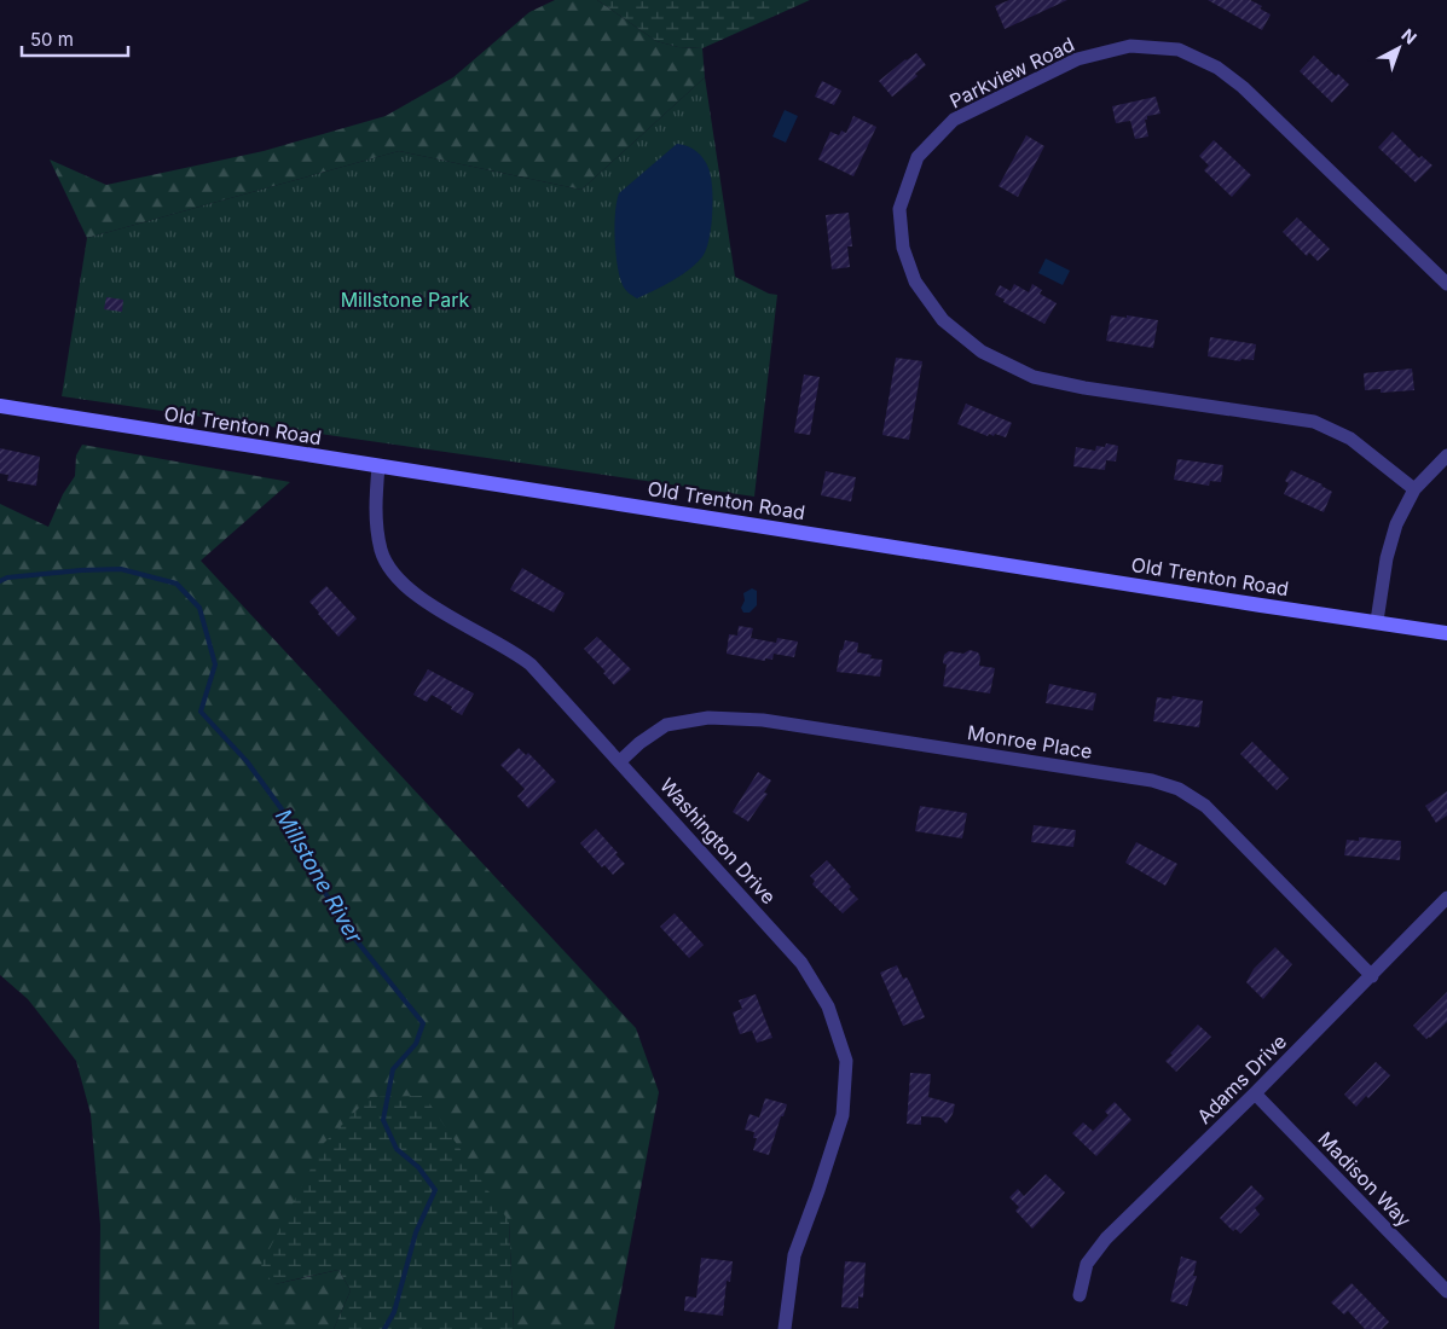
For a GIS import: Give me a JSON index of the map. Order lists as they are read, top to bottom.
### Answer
{
  "streets": {
    "main road": ["Old Trenton Road"],
    "street": [
      "Parkview Road",
      "Monroe Place",
      "Washington Drive",
      "Adams Drive",
      "Madison Way"
    ]
  },
  "crossings": [
    ["Old Trenton Road", "Washington Drive"],
    ["Monroe Place", "Washington Drive"],
    ["Monroe Place", "Adams Drive"],
    ["Adams Drive", "Madison Way"]
  ],
  "water": ["Millstone River"],
  "parks": ["Millstone Park"],
  "scale_bar": "50 m",
  "north": "top right"
}
